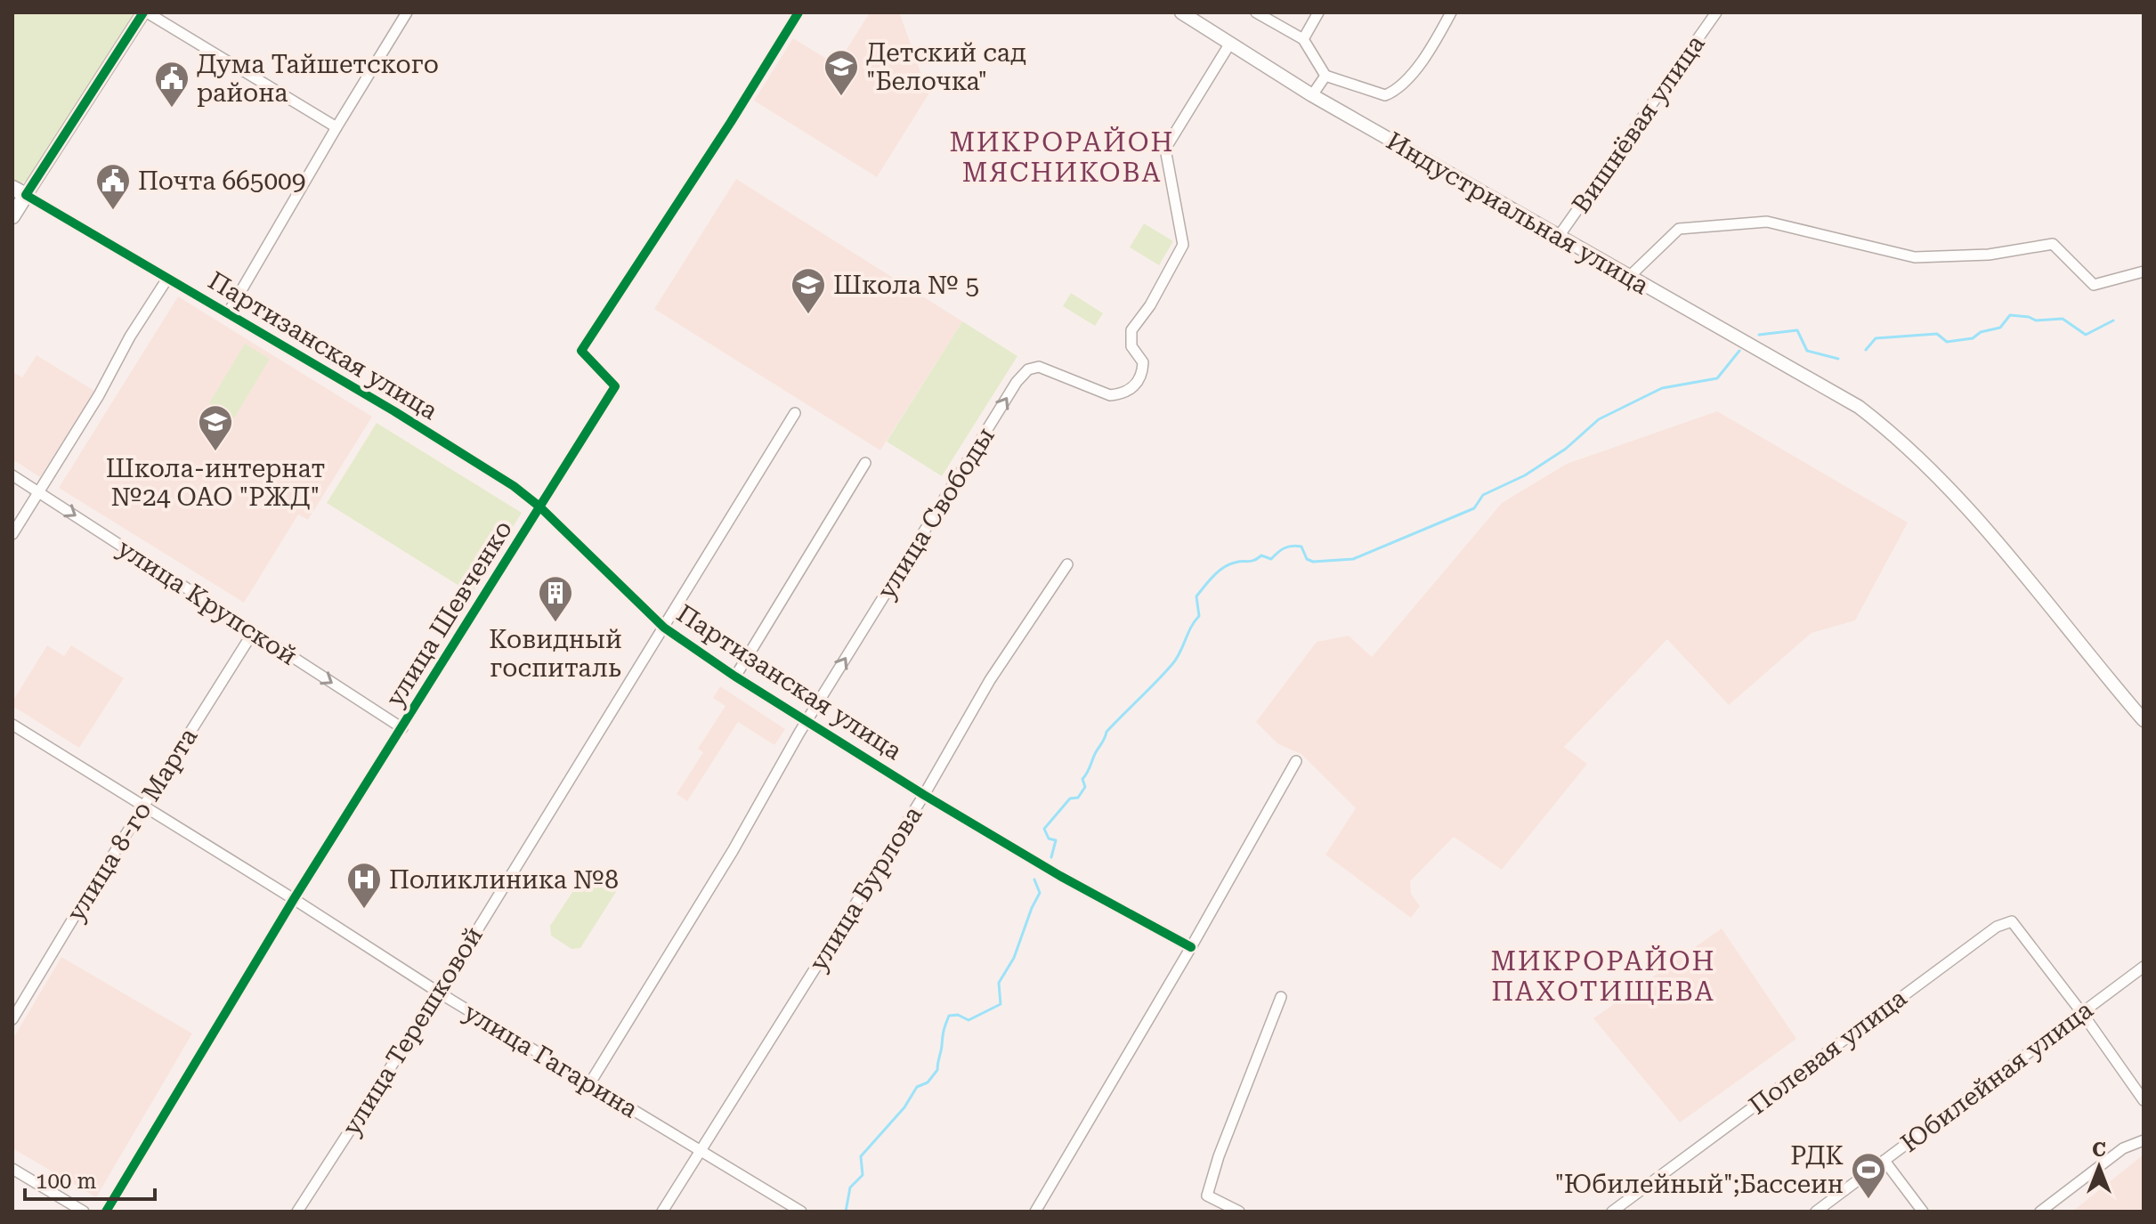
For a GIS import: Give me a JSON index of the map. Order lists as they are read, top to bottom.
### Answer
{
  "streets": {
    "street": [
      "Вишнёвая улица",
      "Индустриальная улица",
      "Партизанская улица",
      "улица Свободы",
      "улица Крупской",
      "улица Шевченко",
      "улица 8-го Марта",
      "улица Бурлова",
      "улица Терешковой",
      "Полевая улица",
      "улица Гагарина",
      "Юбилейная улица"
    ]
  },
  "crossings": [
    ["Вишнёвая улица", "Индустриальная улица"],
    ["Индустриальная улица", "улица Свободы"],
    ["Партизанская улица", "улица Свободы"],
    ["Партизанская улица", "улица Шевченко"],
    ["Партизанская улица", "улица Бурлова"],
    ["Партизанская улица", "улица Терешковой"],
    ["улица Свободы", "улица Гагарина"],
    ["улица Крупской", "улица Шевченко"],
    ["улица Крупской", "улица 8-го Марта"],
    ["улица Шевченко", "улица Гагарина"],
    ["улица 8-го Марта", "улица Гагарина"],
    ["улица Бурлова", "улица Гагарина"],
    ["улица Терешковой", "улица Гагарина"],
    ["Полевая улица", "Юбилейная улица"]
  ],
  "one_way": ["улица Свободы", "улица Крупской"],
  "districts": ["МИКРОРАЙОН МЯСНИКОВА", "МИКРОРАЙОН ПАХОТИЩЕВА"],
  "places": {
    "school or university": ["Детский сад \"Белочка\"", "Школа № 5", "Школа-интернат №24 ОАО \"РЖД\""],
    "public building": ["Дума Тайшетского района", "Почта 665009"],
    "building": ["Ковидный госпиталь"],
    "hospital": ["Поликлиника №8"],
    "sports": ["РДК \"Юбилейный\";Бассеин"]
  },
  "scale_bar": "100 m",
  "north": "top"
}
